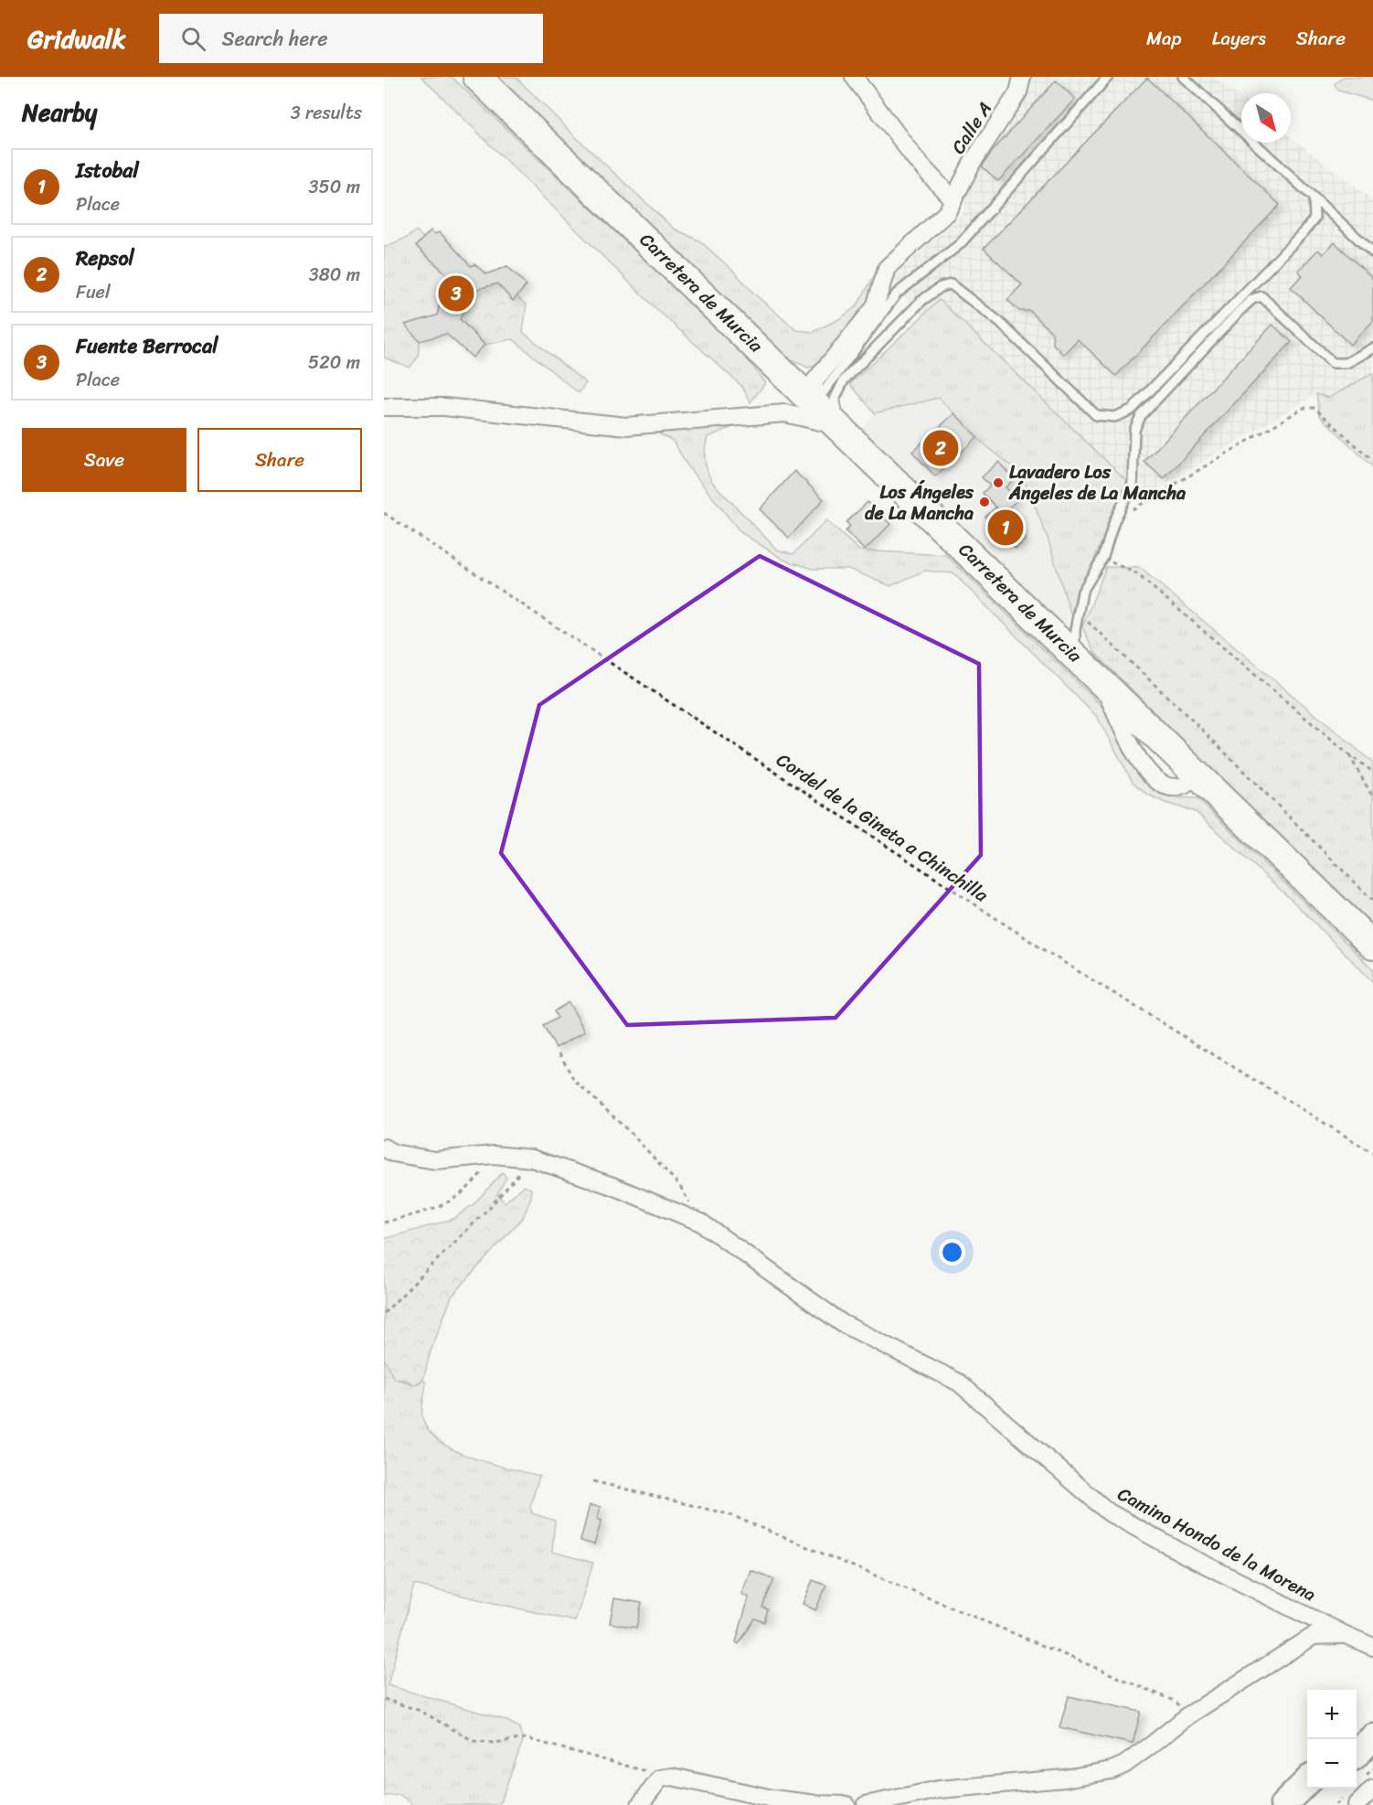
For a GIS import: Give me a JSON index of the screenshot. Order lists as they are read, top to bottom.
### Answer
{
  "streets": {
    "highway": ["Carretera de Murcia"],
    "street": ["Calle A", "Camino Hondo de la Morena"],
    "path": ["Cordel de la Gineta a Chinchilla"]
  },
  "crossings": [
    ["Calle A", "Carretera de Murcia"]
  ],
  "places": ["Lavadero Los Ángeles de La Mancha", "Los Ángeles de La Mancha"],
  "north": "bottom right",
  "page": {
    "header": "Gridwalk",
    "search": "Search here",
    "nav": ["Map", "Layers", "Share"],
    "heading": ["Nearby", "3 results"],
    "list": [
      {
        "mark": "1",
        "name": "Istobal",
        "note": "Place",
        "value": "350 m"
      },
      {
        "mark": "2",
        "name": "Repsol",
        "note": "Fuel",
        "value": "380 m"
      },
      {
        "mark": "3",
        "name": "Fuente Berrocal",
        "note": "Place",
        "value": "520 m"
      }
    ],
    "pins": ["3", "2", "1"],
    "buttons": ["Save", "Share"],
    "map_buttons": ["+", "−"]
  }
}
